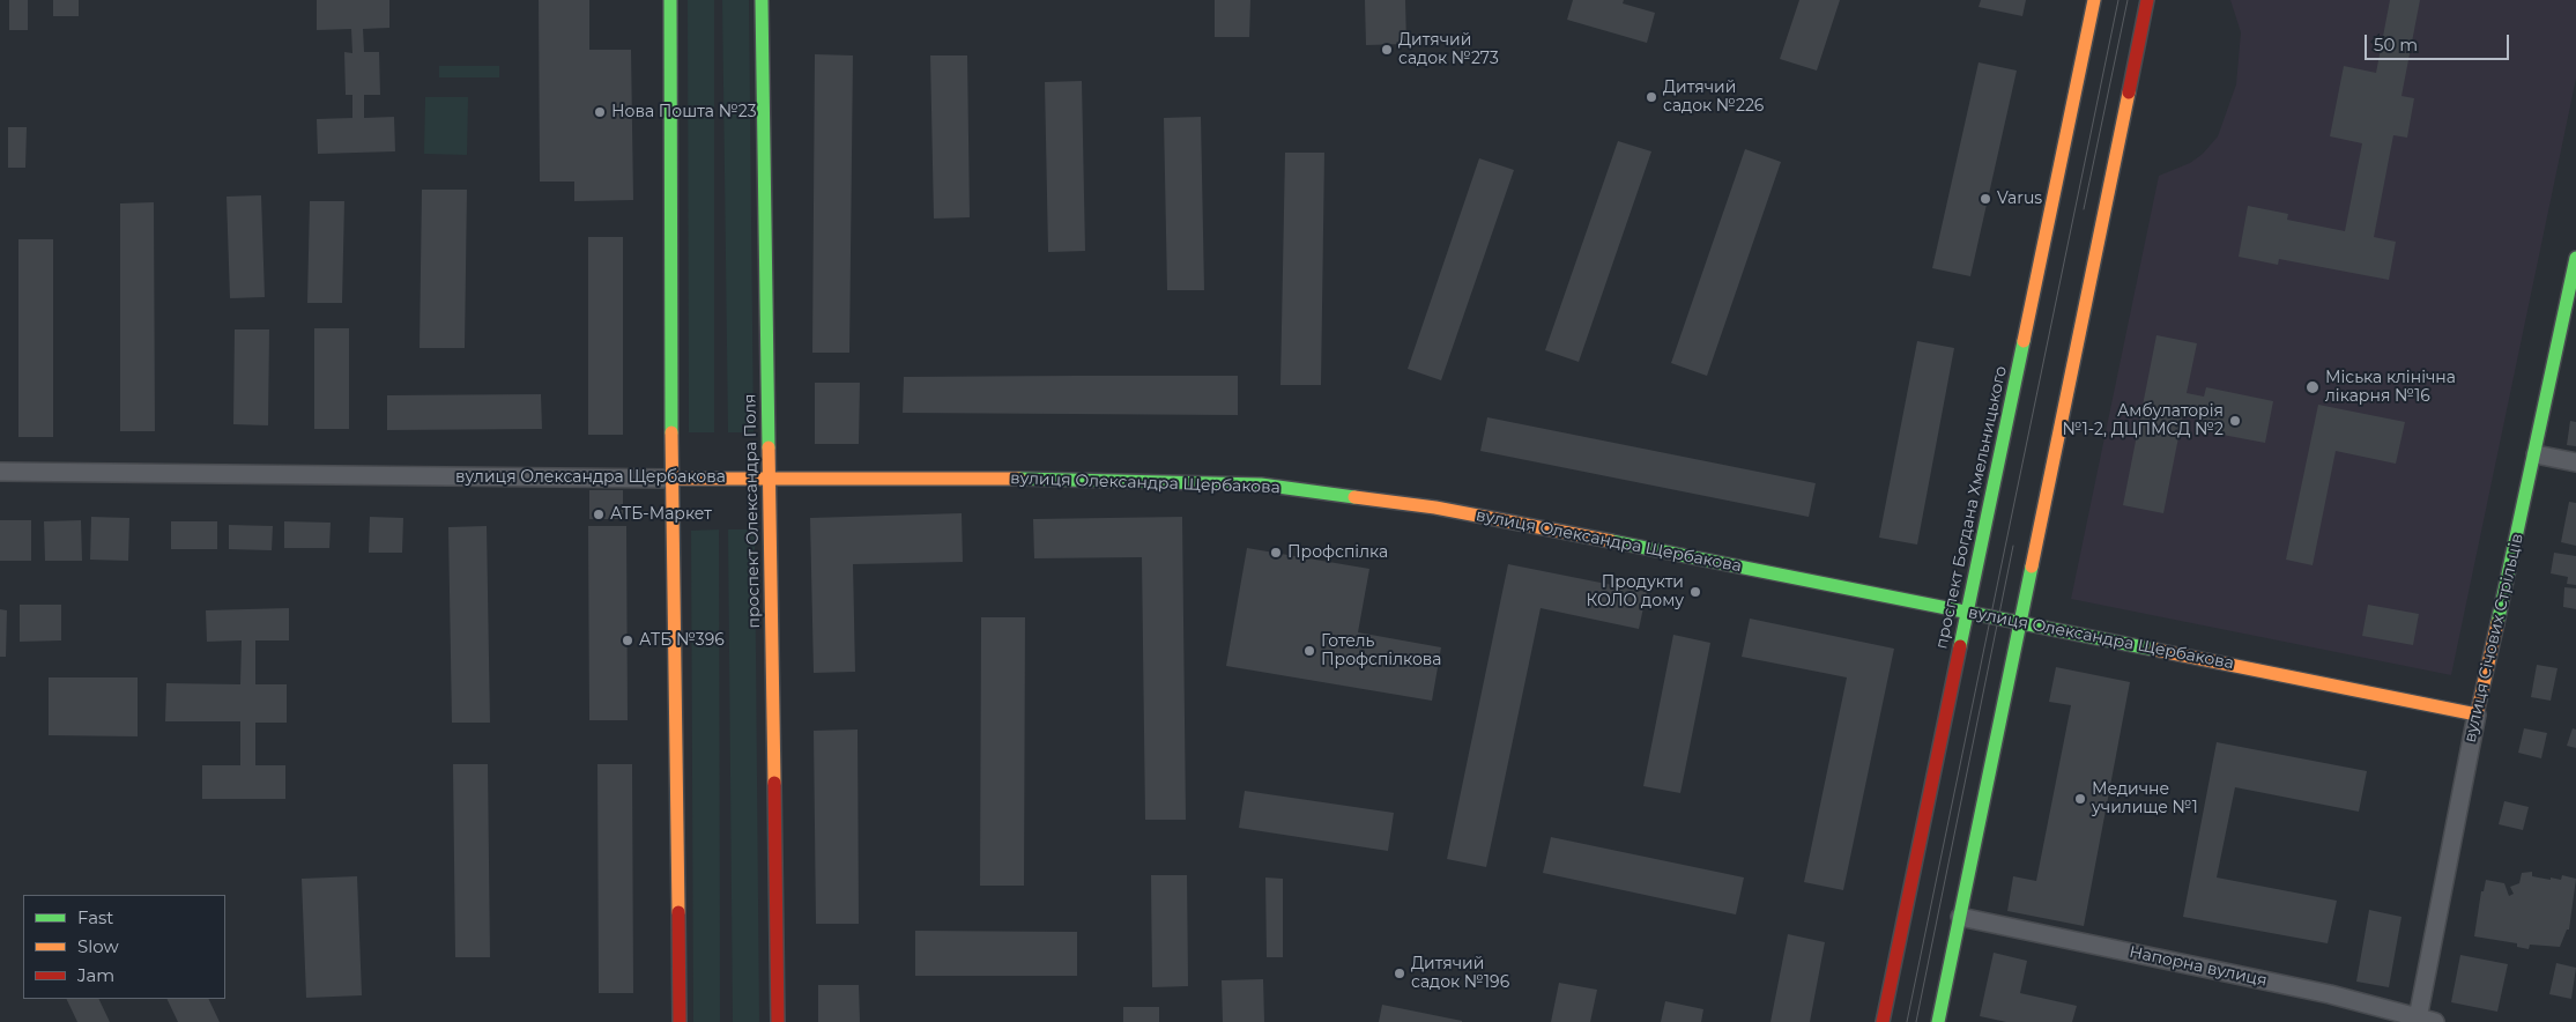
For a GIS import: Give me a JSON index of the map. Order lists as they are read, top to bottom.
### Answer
{
  "streets": {
    "main road": [
      "вулиця Олександра Щербакова",
      "проспект Богдана Хмельницького",
      "проспект Олександра Поля",
      "вулиця Січових Стрільців"
    ],
    "street": ["Напорна вулиця"]
  },
  "crossings": [
    ["вулиця Олександра Щербакова", "проспект Богдана Хмельницького"],
    ["вулиця Олександра Щербакова", "проспект Олександра Поля"],
    ["вулиця Олександра Щербакова", "вулиця Січових Стрільців"],
    ["вулиця Січових Стрільців", "Напорна вулиця"]
  ],
  "places": [
    "Дитячий садок №273",
    "Дитячий садок №226",
    "Нова Пошта №23",
    "Varus",
    "Міська клінічна лікарня №16",
    "Амбулаторія №1-2, ДЦПМСД №2",
    "АТБ-Маркет",
    "Профспілка",
    "Продукти КОЛО дому",
    "АТБ №396",
    "Готель Профспілкова",
    "Медичне училище №1",
    "Дитячий садок №196"
  ],
  "legend": ["Fast", "Slow", "Jam"],
  "scale_bar": "50 m"
}
